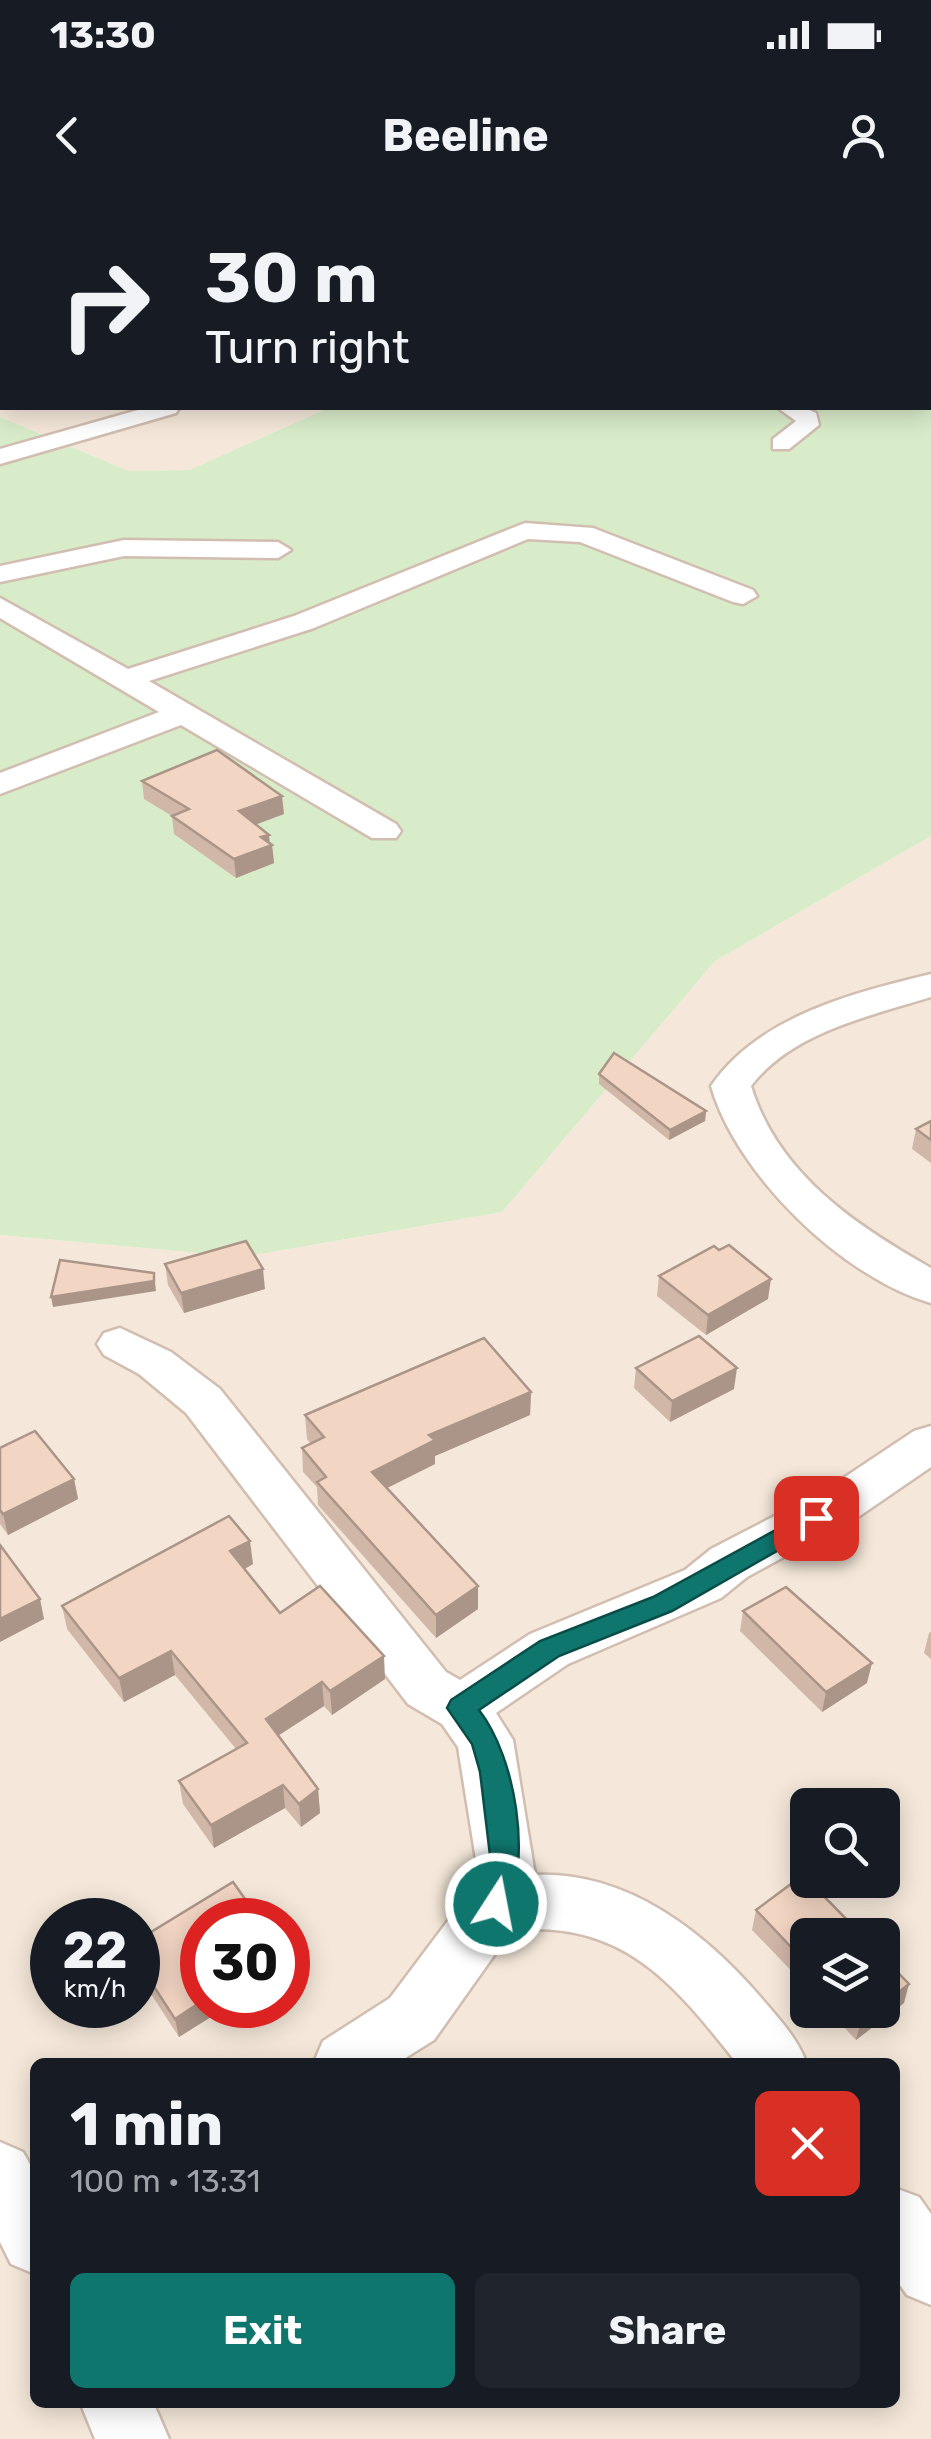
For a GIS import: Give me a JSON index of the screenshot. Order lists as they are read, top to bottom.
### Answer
{
  "page": {
    "status": "13:30",
    "header": "Beeline",
    "turn": ["30 m", "Turn right"],
    "speed": "22 km/h",
    "limit": "30",
    "heading": ["1 min", "100 m · 13:31"],
    "buttons": ["Exit", "Share"]
  }
}
